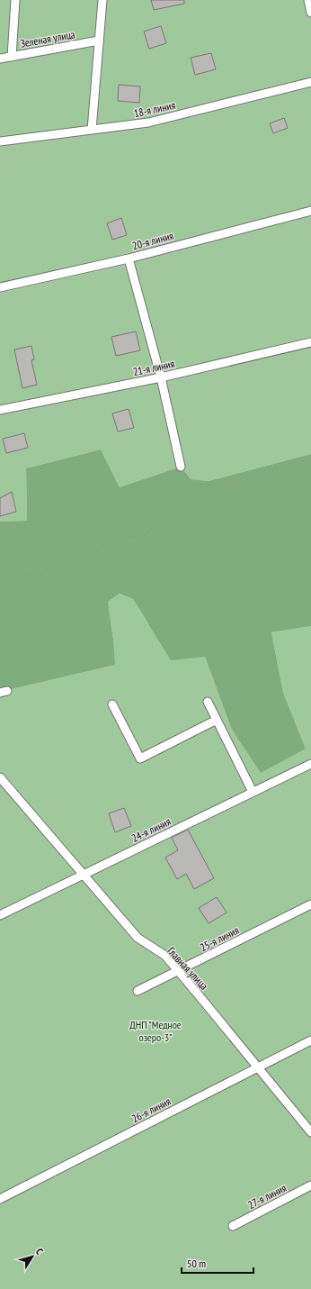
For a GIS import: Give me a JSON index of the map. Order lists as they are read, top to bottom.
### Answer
{
  "streets": {
    "street": [
      "Зеленая улица",
      "18-я линия",
      "20-я линия",
      "21-я линия",
      "24-я линия",
      "25-я линия",
      "Главная улица",
      "26-я линия",
      "27-я линия"
    ]
  },
  "crossings": [
    ["24-я линия", "Главная улица"],
    ["25-я линия", "Главная улица"],
    ["Главная улица", "26-я линия"]
  ],
  "parks": ["ДНП \"Медное озеро-3\""],
  "scale_bar": "50 m",
  "north": "top right"
}
